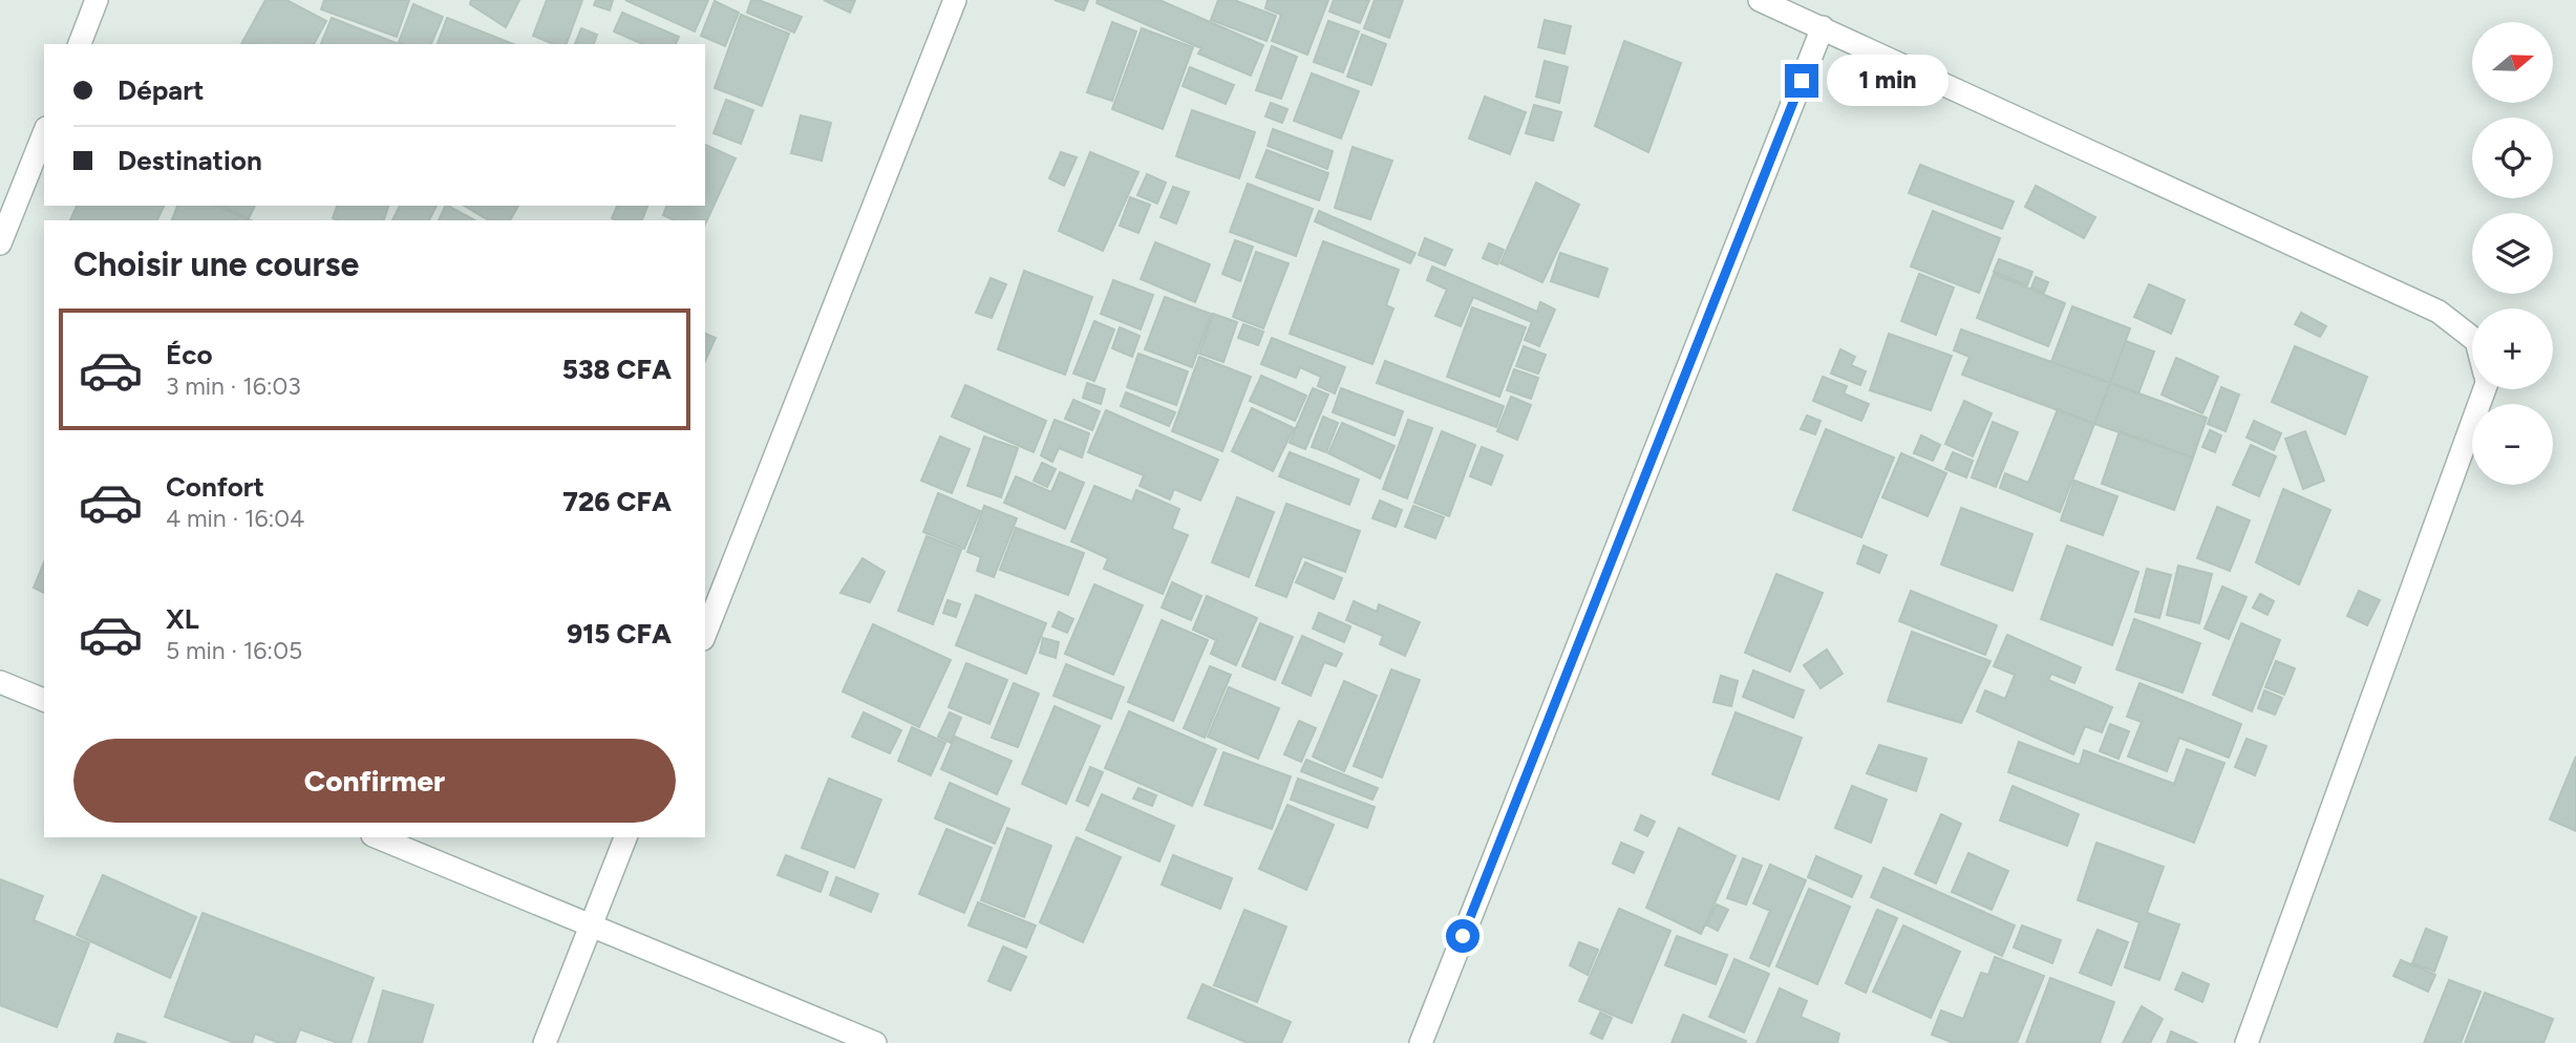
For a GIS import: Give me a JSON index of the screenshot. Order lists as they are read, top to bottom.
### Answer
{
  "north": "right",
  "page": {
    "map_buttons": ["+", "−"],
    "banner": ["Départ", "Destination"],
    "bubble": "1 min",
    "heading": "Choisir une course",
    "list": [
      {
        "name": "Éco",
        "note": "3 min · 16:03",
        "value": "538 CFA"
      },
      {
        "name": "Confort",
        "note": "4 min · 16:04",
        "value": "726 CFA"
      },
      {
        "name": "XL",
        "note": "5 min · 16:05",
        "value": "915 CFA"
      }
    ],
    "buttons": "Confirmer"
  }
}
